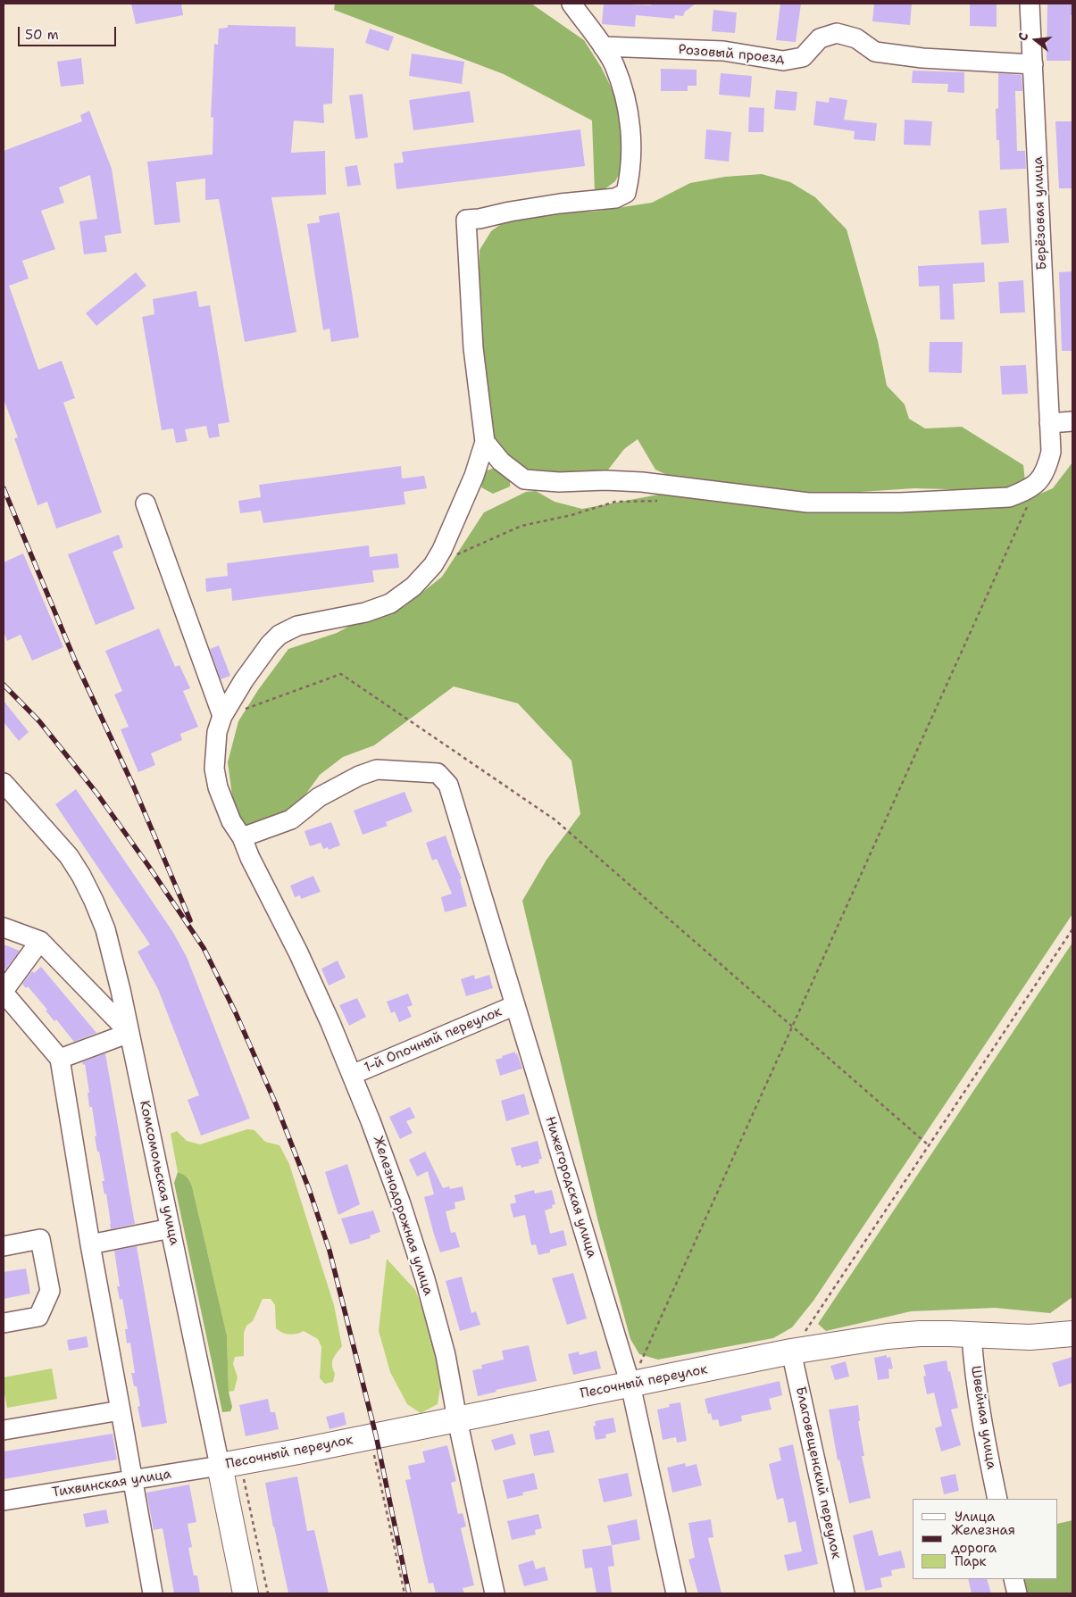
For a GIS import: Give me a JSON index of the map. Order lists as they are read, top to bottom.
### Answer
{
  "streets": {
    "main road": ["Комсомольская улица", "Песочный переулок"],
    "street": [
      "Розовый проезд",
      "Берёзовая улица",
      "1-й Опочный переулок",
      "Нижегородская улица",
      "Железнодорожная улица",
      "Швейная улица",
      "Благовещенский переулок",
      "Тихвинская улица"
    ]
  },
  "crossings": [
    ["Розовый проезд", "Берёзовая улица"],
    ["Берёзовая улица", "Железнодорожная улица"],
    ["1-й Опочный переулок", "Нижегородская улица"],
    ["1-й Опочный переулок", "Железнодорожная улица"],
    ["Комсомольская улица", "Песочный переулок"],
    ["Комсомольская улица", "Тихвинская улица"],
    ["Нижегородская улица", "Железнодорожная улица"],
    ["Нижегородская улица", "Песочный переулок"],
    ["Железнодорожная улица", "Песочный переулок"],
    ["Песочный переулок", "Швейная улица"],
    ["Песочный переулок", "Благовещенский переулок"],
    ["Песочный переулок", "Тихвинская улица"]
  ],
  "legend": ["Улица", "Железная дорога", "Парк"],
  "scale_bar": "50 m",
  "north": "left"
}
